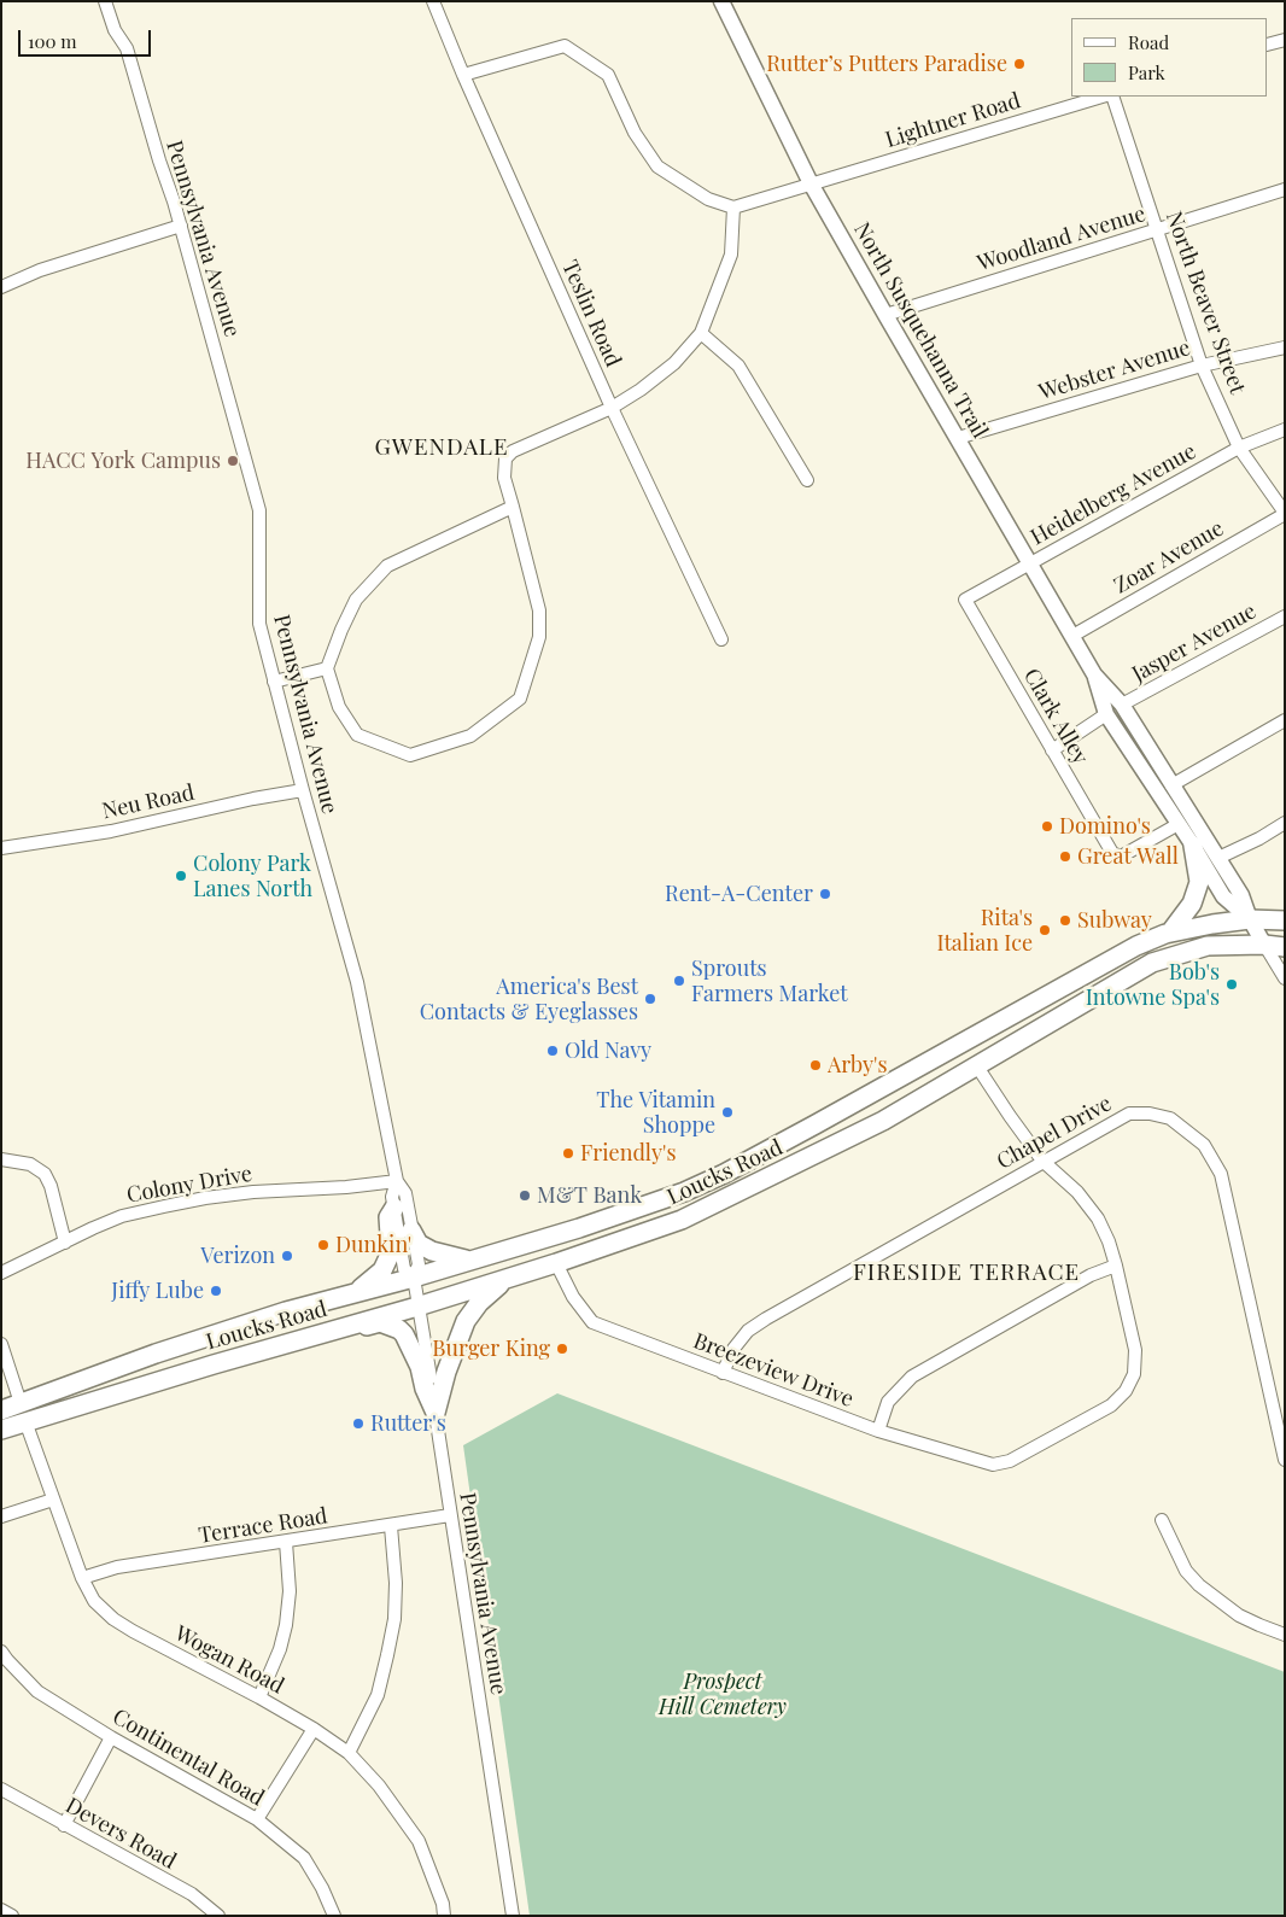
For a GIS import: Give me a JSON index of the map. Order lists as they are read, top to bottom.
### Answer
{
  "streets": {
    "highway": ["Loucks Road"],
    "main road": ["North Susquehanna Trail"],
    "street": [
      "Lightner Road",
      "Pennsylvania Avenue",
      "Woodland Avenue",
      "North Beaver Street",
      "Teslin Road",
      "Webster Avenue",
      "Heidelberg Avenue",
      "Zoar Avenue",
      "Jasper Avenue",
      "Clark Alley",
      "Neu Road",
      "Chapel Drive",
      "Colony Drive",
      "Breezeview Drive",
      "Terrace Road",
      "Wogan Road",
      "Continental Road",
      "Devers Road"
    ]
  },
  "crossings": [
    ["Lightner Road", "North Susquehanna Trail"],
    ["Pennsylvania Avenue", "Neu Road"],
    ["Pennsylvania Avenue", "Loucks Road"],
    ["Pennsylvania Avenue", "Colony Drive"],
    ["Pennsylvania Avenue", "Terrace Road"],
    ["Woodland Avenue", "North Beaver Street"],
    ["Woodland Avenue", "North Susquehanna Trail"],
    ["North Beaver Street", "Webster Avenue"],
    ["North Beaver Street", "Heidelberg Avenue"],
    ["North Beaver Street", "Zoar Avenue"],
    ["North Susquehanna Trail", "Webster Avenue"],
    ["North Susquehanna Trail", "Heidelberg Avenue"],
    ["North Susquehanna Trail", "Zoar Avenue"],
    ["North Susquehanna Trail", "Jasper Avenue"],
    ["North Susquehanna Trail", "Clark Alley"],
    ["North Susquehanna Trail", "Loucks Road"],
    ["Heidelberg Avenue", "Clark Alley"],
    ["Chapel Drive", "Breezeview Drive"],
    ["Loucks Road", "Breezeview Drive"],
    ["Loucks Road", "Wogan Road"],
    ["Terrace Road", "Wogan Road"]
  ],
  "districts": ["GWENDALE", "FIRESIDE TERRACE"],
  "parks": ["Prospect Hill Cemetery"],
  "places": [
    "Rutter’s Putters Paradise",
    "HACC York Campus",
    "Domino's",
    "Great Wall",
    "Colony Park Lanes North",
    "Rent-A-Center",
    "Subway",
    "Rita's Italian Ice",
    "Sprouts Farmers Market",
    "Bob's Intowne Spa's",
    "America's Best Contacts & Eyeglasses",
    "Old Navy",
    "Arby's",
    "The Vitamin Shoppe",
    "Friendly's",
    "M&T Bank",
    "Dunkin'",
    "Verizon",
    "Jiffy Lube",
    "Burger King",
    "Rutter's"
  ],
  "legend": ["Road", "Park"],
  "scale_bar": "100 m"
}
